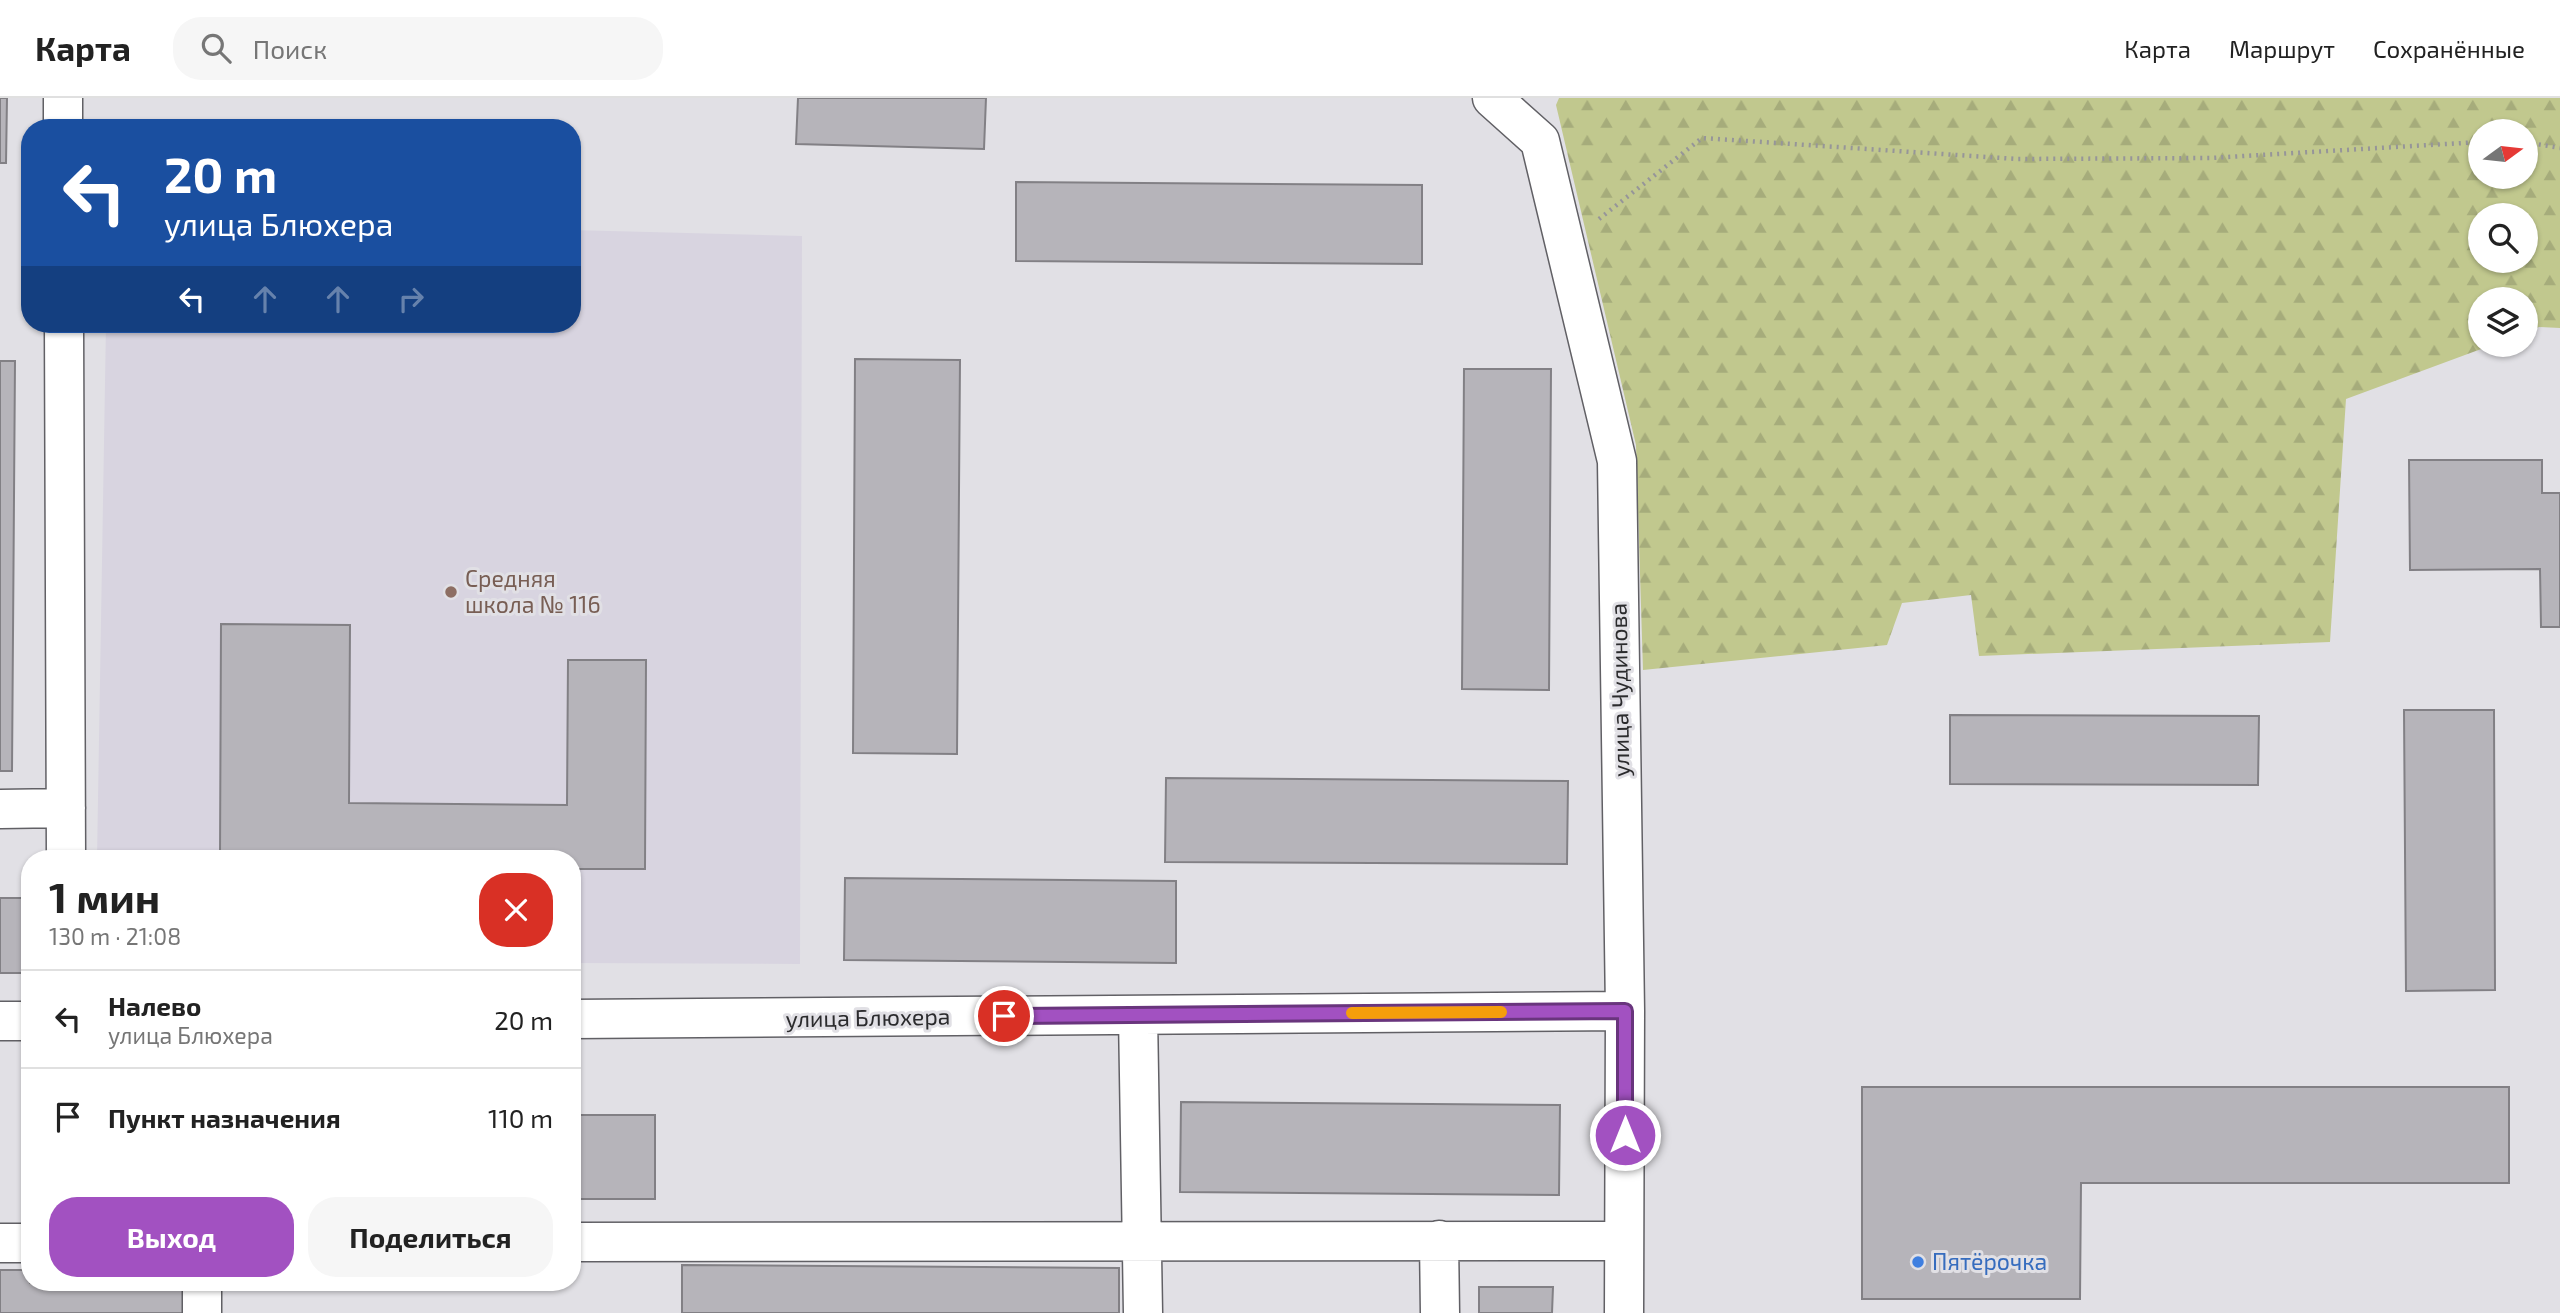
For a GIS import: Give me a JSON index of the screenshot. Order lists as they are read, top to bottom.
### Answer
{
  "streets": {
    "street": ["улица Чудинова", "улица Блюхера"]
  },
  "crossings": [
    ["улица Чудинова", "улица Блюхера"]
  ],
  "places": ["Средняя школа № 116", "Пятёрочка"],
  "north": "right",
  "page": {
    "header": "Карта",
    "search": "Поиск",
    "nav": ["Карта", "Маршрут", "Сохранённые"],
    "turn": ["20 m", "улица Блюхера"],
    "heading": ["1 мин", "130 m · 21:08"],
    "list": [
      {
        "name": "Налево",
        "note": "улица Блюхера",
        "value": "20 m"
      },
      {
        "name": "Пункт назначения",
        "value": "110 m"
      }
    ],
    "buttons": ["Выход", "Поделиться"]
  }
}
